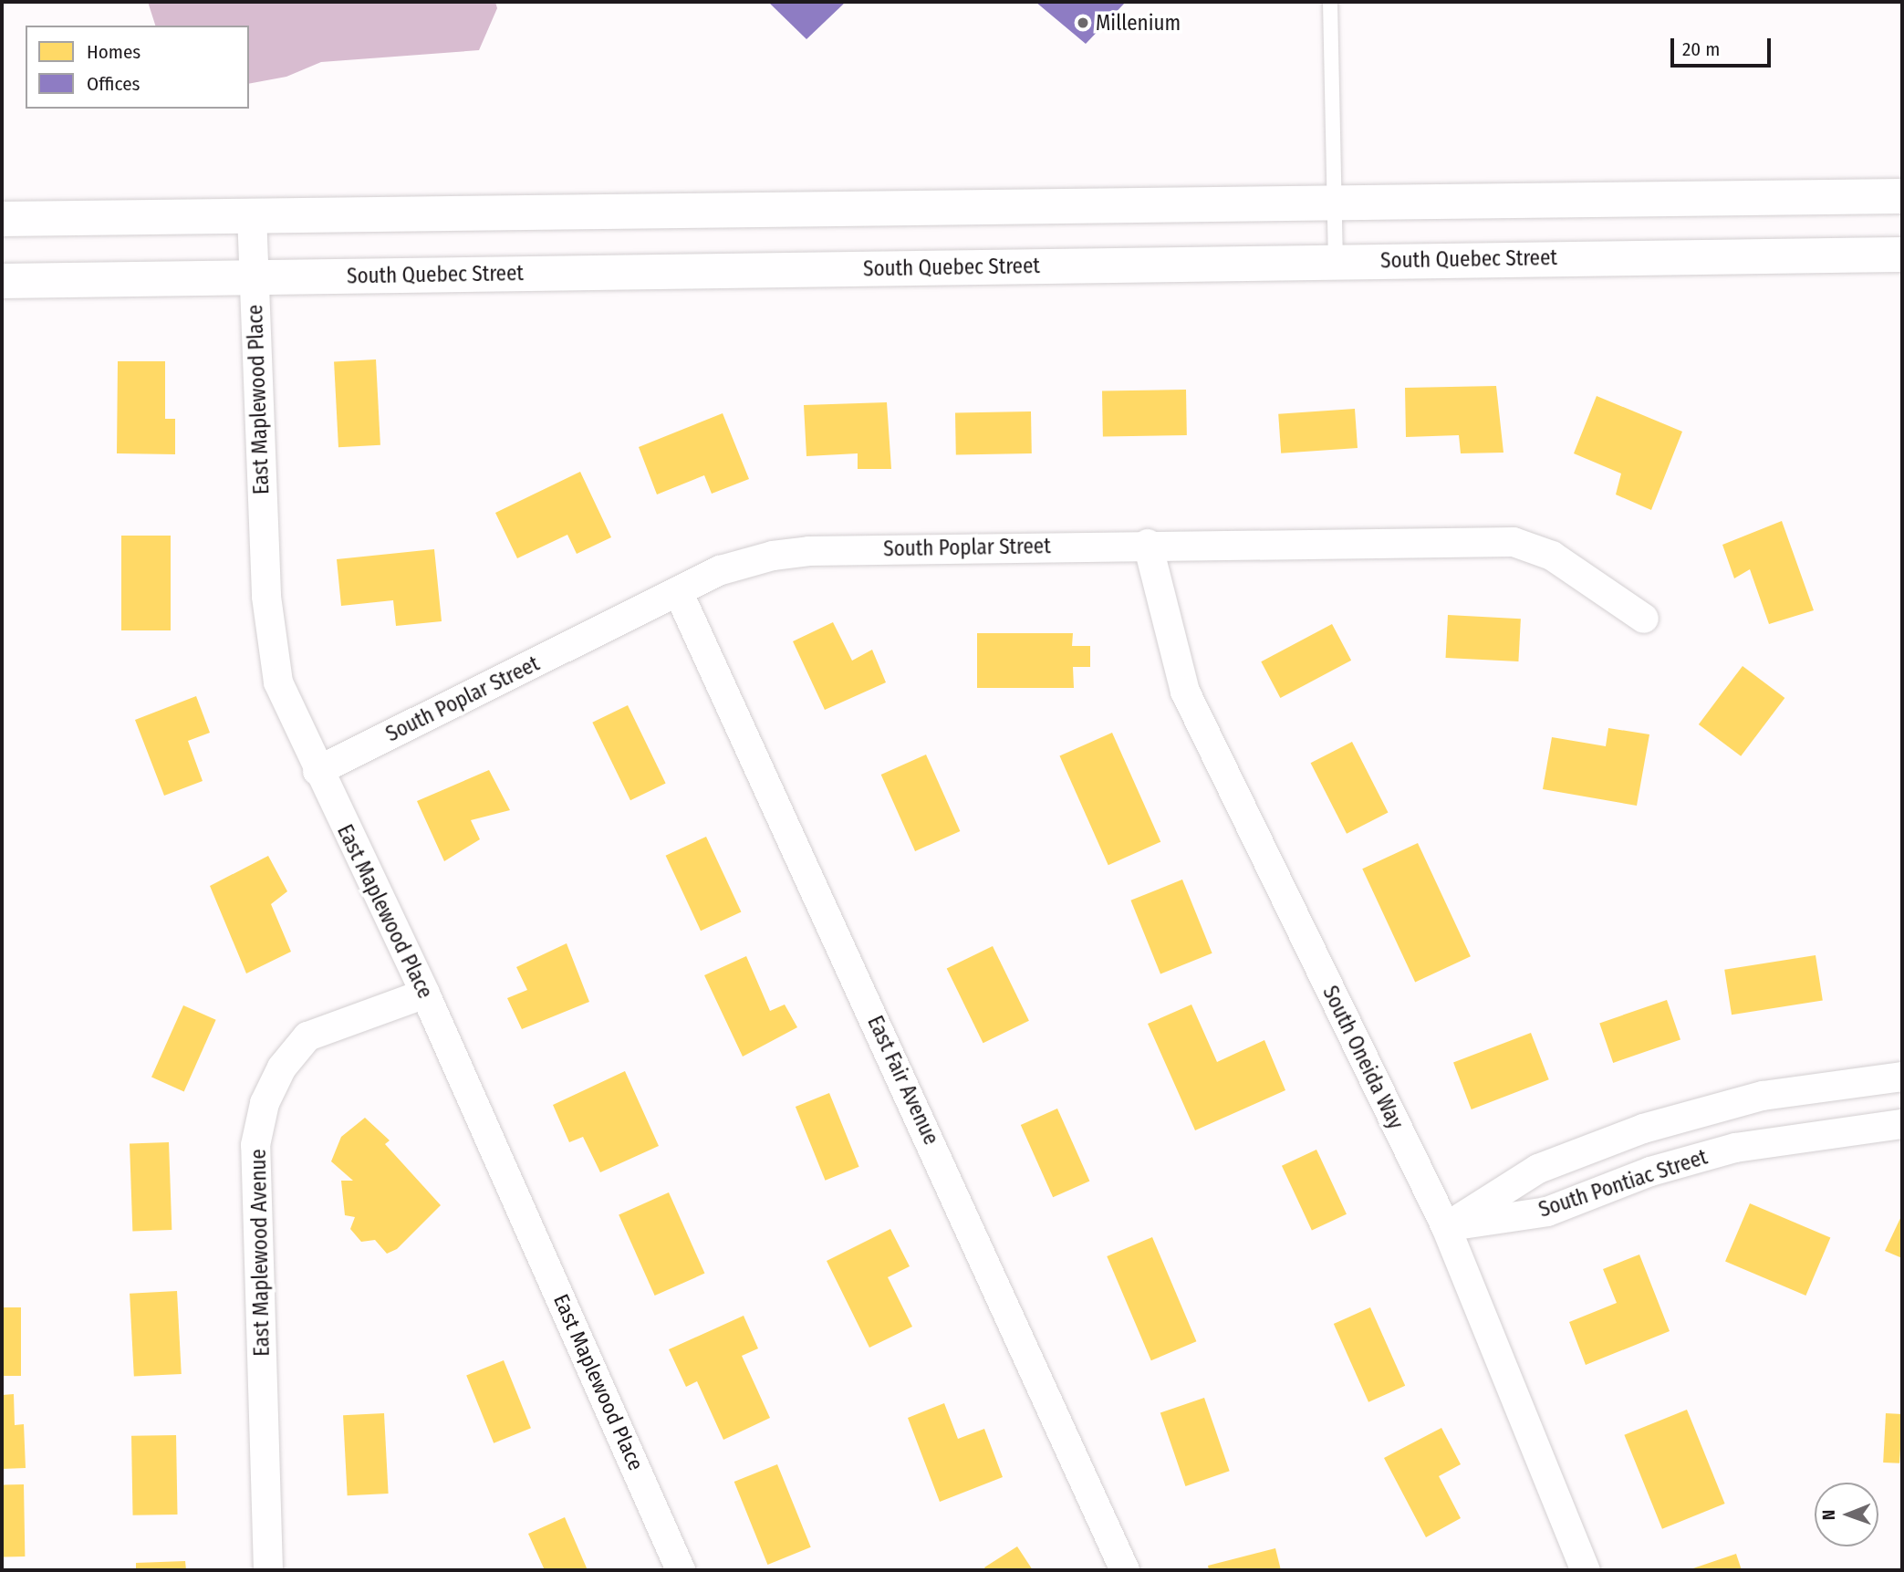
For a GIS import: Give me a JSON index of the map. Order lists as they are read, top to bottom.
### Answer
{
  "streets": {
    "main road": ["South Quebec Street"],
    "street": [
      "East Maplewood Place",
      "South Poplar Street",
      "South Oneida Way",
      "East Fair Avenue",
      "South Pontiac Street",
      "East Maplewood Avenue"
    ]
  },
  "crossings": [
    ["South Quebec Street", "East Maplewood Place"],
    ["East Maplewood Place", "South Poplar Street"],
    ["East Maplewood Place", "East Maplewood Avenue"],
    ["South Poplar Street", "South Oneida Way"],
    ["South Poplar Street", "East Fair Avenue"],
    ["South Oneida Way", "South Pontiac Street"]
  ],
  "places": ["Millenium"],
  "legend": ["Homes", "Offices"],
  "scale_bar": "20 m",
  "north": "left"
}
